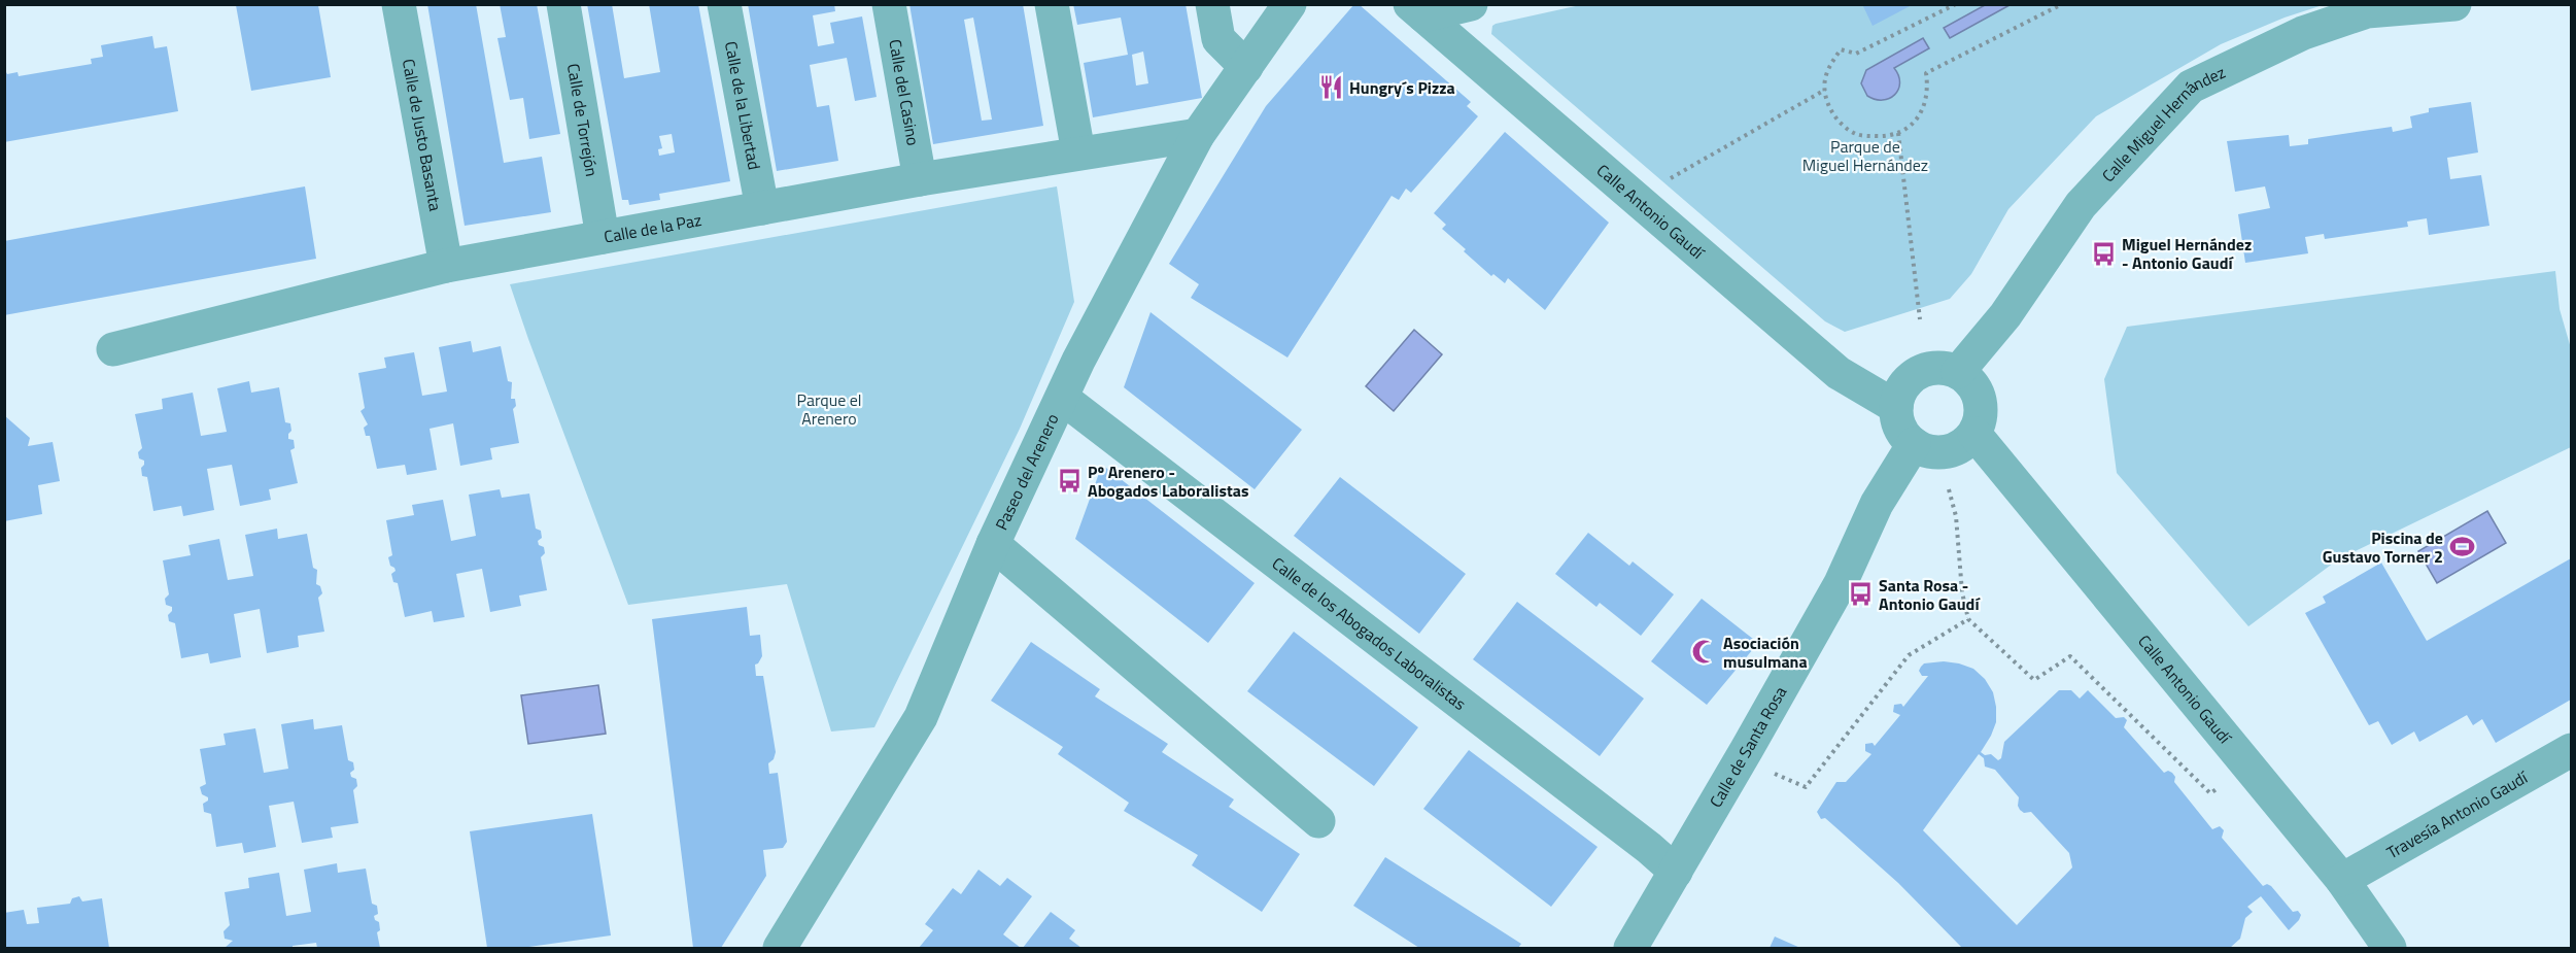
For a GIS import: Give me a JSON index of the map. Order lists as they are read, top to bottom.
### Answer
{
  "streets": {
    "street": [
      "Calle del Casino",
      "Calle de la Libertad",
      "Calle de Torrejón",
      "Calle Miguel Hernández",
      "Calle de Justo Basanta",
      "Calle Antonio Gaudí",
      "Calle de la Paz",
      "Paseo del Arenero",
      "Calle de los Abogados Laboralistas",
      "Calle de Santa Rosa",
      "Travesía Antonio Gaudí"
    ]
  },
  "crossings": [
    ["Calle del Casino", "Calle de la Paz"],
    ["Calle de la Libertad", "Calle de la Paz"],
    ["Calle de Torrejón", "Calle de la Paz"],
    ["Calle Miguel Hernández", "Calle Antonio Gaudí"],
    ["Calle Miguel Hernández", "Calle de Santa Rosa"],
    ["Calle de Justo Basanta", "Calle de la Paz"],
    ["Calle Antonio Gaudí", "Calle de Santa Rosa"],
    ["Calle Antonio Gaudí", "Travesía Antonio Gaudí"],
    ["Calle de la Paz", "Paseo del Arenero"],
    ["Paseo del Arenero", "Calle de los Abogados Laboralistas"],
    ["Calle de los Abogados Laboralistas", "Calle de Santa Rosa"]
  ],
  "parks": ["Parque de Miguel Hernández", "Parque el Arenero"],
  "places": {
    "restaurant": ["Hungry´s Pizza"],
    "bus stop": ["Miguel Hernández - Antonio Gaudí", "Pº Arenero - Abogados Laboralistas", "Santa Rosa - Antonio Gaudí"],
    "sports": ["Piscina de Gustavo Torner 2"],
    "mosque": ["Asociación musulmana"]
  }
}
